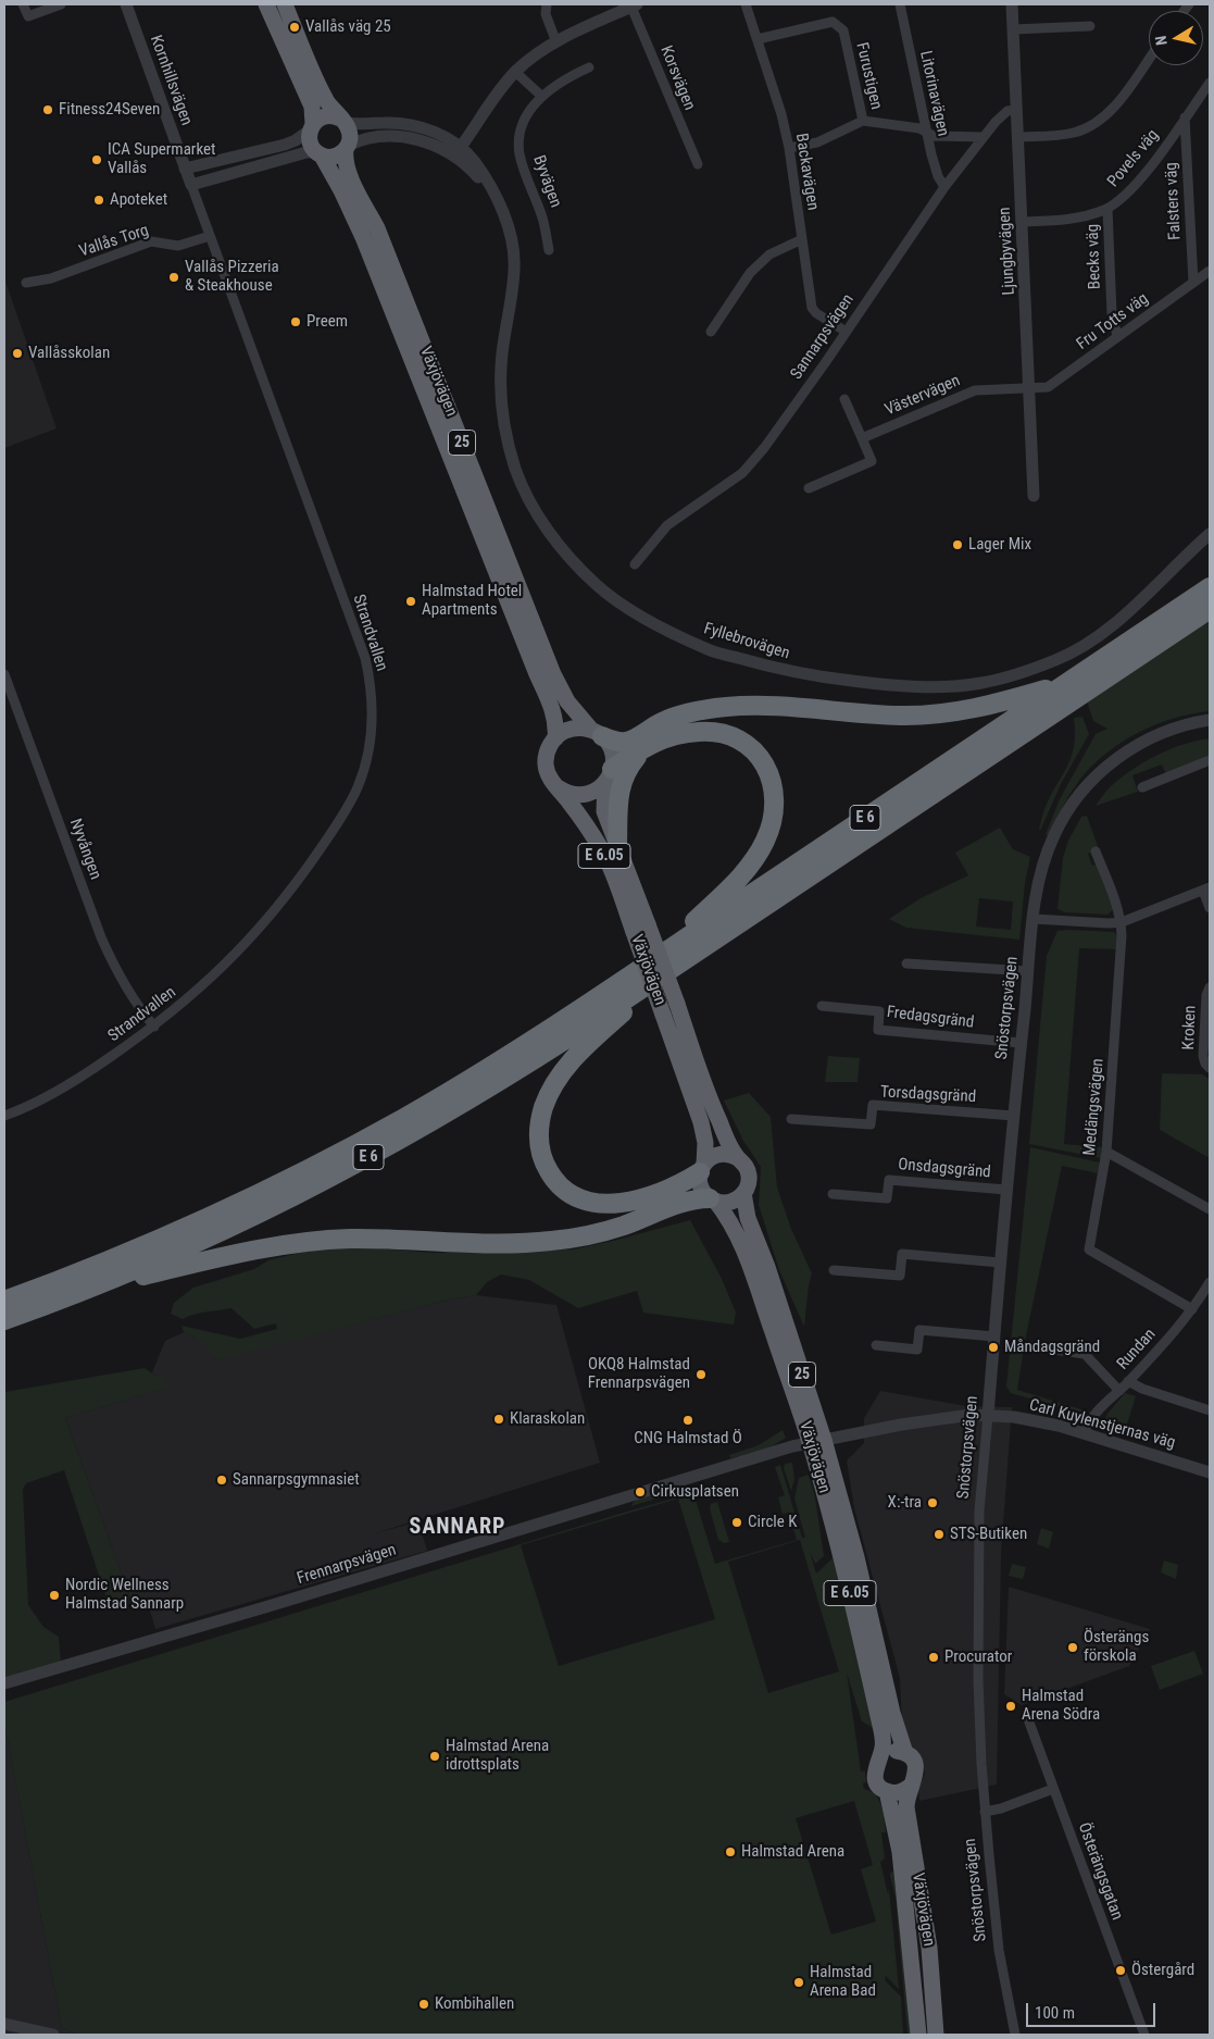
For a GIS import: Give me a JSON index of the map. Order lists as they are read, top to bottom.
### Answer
{
  "streets": {
    "highway": [
      "Växjövägen",
      "25",
      "E 6",
      "E 6.05"
    ],
    "street": [
      "Furustigen",
      "Korsvägen",
      "Kornhillsvägen",
      "Litorinavägen",
      "Povels väg",
      "Backavägen",
      "Byvägen",
      "Falsters väg",
      "Vallås Torg",
      "Ljungbyvägen",
      "Becks väg",
      "Fru Totts väg",
      "Sannarpsvägen",
      "Västervägen",
      "Strandvallen",
      "Fyllebrovägen",
      "Nyvången",
      "Snöstorpsvägen",
      "Fredagsgränd",
      "Kroken",
      "Torsdagsgränd",
      "Medängsvägen",
      "Onsdagsgränd",
      "Rundan",
      "Carl Kuylenstjernas väg",
      "Frennarpsvägen",
      "Österängsgatan"
    ]
  },
  "crossings": [
    ["Furustigen", "Backavägen"],
    ["Kornhillsvägen", "Strandvallen"],
    ["Litorinavägen", "Sannarpsvägen"],
    ["Povels väg", "Falsters väg"],
    ["Povels väg", "Ljungbyvägen"],
    ["Povels väg", "Becks väg"],
    ["Backavägen", "Sannarpsvägen"],
    ["Falsters väg", "Fru Totts väg"],
    ["Vallås Torg", "Strandvallen"],
    ["Ljungbyvägen", "Fru Totts väg"],
    ["Ljungbyvägen", "Sannarpsvägen"],
    ["Ljungbyvägen", "Västervägen"],
    ["Becks väg", "Fru Totts väg"],
    ["Fru Totts väg", "Västervägen"],
    ["Växjövägen", "Fyllebrovägen"],
    ["Växjövägen", "Carl Kuylenstjernas väg"],
    ["Växjövägen", "Frennarpsvägen"],
    ["Strandvallen", "Nyvången"],
    ["Snöstorpsvägen", "Fredagsgränd"],
    ["Snöstorpsvägen", "Torsdagsgränd"],
    ["Snöstorpsvägen", "Onsdagsgränd"],
    ["Snöstorpsvägen", "Carl Kuylenstjernas väg"],
    ["Medängsvägen", "Rundan"],
    ["Rundan", "Carl Kuylenstjernas väg"],
    ["Carl Kuylenstjernas väg", "Frennarpsvägen"]
  ],
  "districts": ["SANNARP"],
  "places": [
    "Vallås väg 25",
    "Fitness24Seven",
    "ICA Supermarket Vallås",
    "Apoteket",
    "Vallås Pizzeria & Steakhouse",
    "Preem",
    "Vallåsskolan",
    "Lager Mix",
    "Halmstad Hotel Apartments",
    "Måndagsgränd",
    "OKQ8 Halmstad Frennarpsvägen",
    "Klaraskolan",
    "CNG Halmstad Ö",
    "Sannarpsgymnasiet",
    "Cirkusplatsen",
    "X:-tra",
    "Circle K",
    "STS-Butiken",
    "Nordic Wellness Halmstad Sannarp",
    "Österängs förskola",
    "Procurator",
    "Halmstad Arena Södra",
    "Halmstad Arena idrottsplats",
    "Halmstad Arena",
    "Östergård",
    "Halmstad Arena Bad",
    "Kombihallen"
  ],
  "scale_bar": "100 m",
  "north": "left"
}
